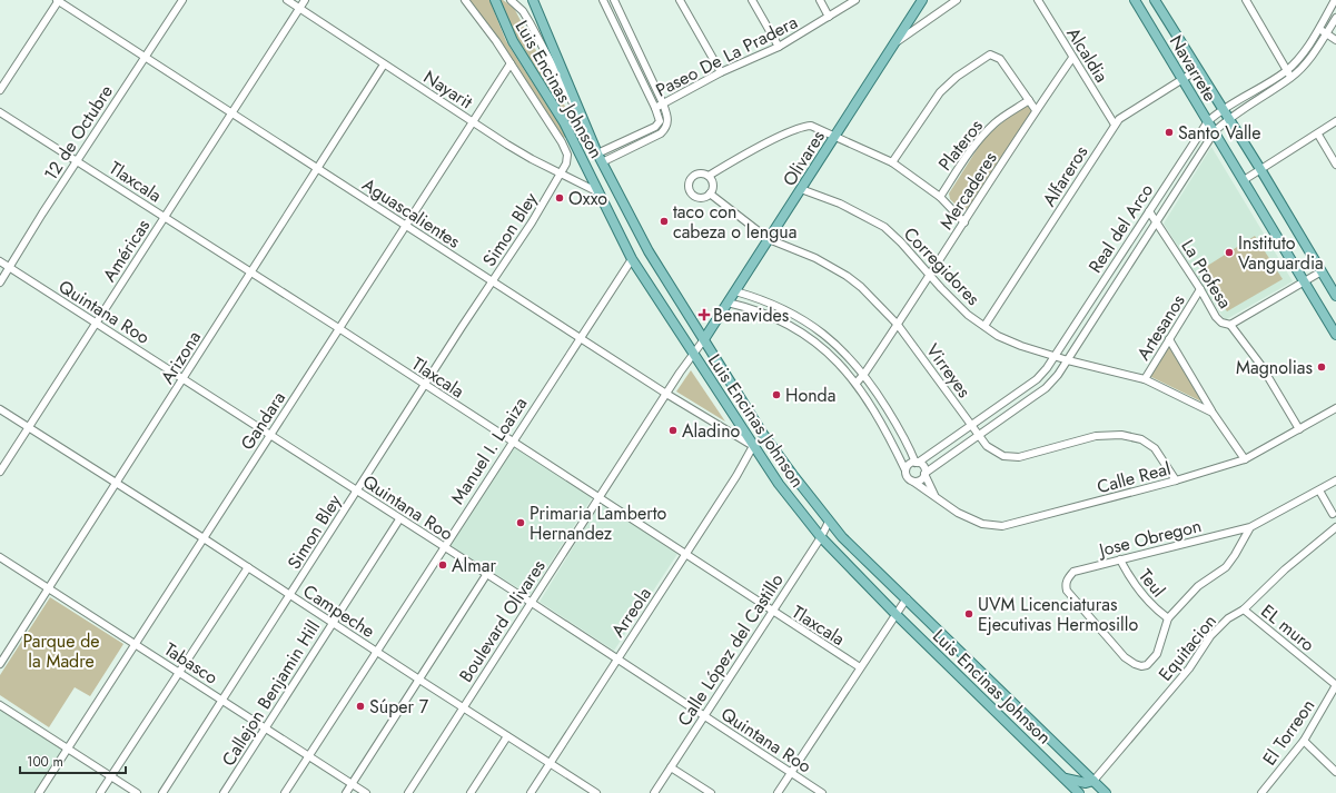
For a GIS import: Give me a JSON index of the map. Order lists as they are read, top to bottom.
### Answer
{
  "streets": {
    "main road": ["Navarrete", "Luis Encinas Johnson", "Olivares"],
    "street": [
      "Alcaldia",
      "Paseo De La Pradera",
      "Nayarit",
      "12 de Octubre",
      "Plateros",
      "Alfareros",
      "Tlaxcala",
      "Mercaderes",
      "Aguascalientes",
      "Real del Arco",
      "Simon Bley",
      "Américas",
      "Corregidores",
      "La Profesa",
      "Quintana Roo",
      "Artesanos",
      "Arizona",
      "Virreyes",
      "Gandara",
      "Manuel I. Loaiza",
      "Calle Real",
      "Jose Obregon",
      "Teul",
      "Campeche",
      "Arreola",
      "Boulevard Olivares",
      "EL muro",
      "Equitacion",
      "Calle López del Castillo",
      "Tabasco",
      "Callejon Benjamin Hill",
      "El Torreon"
    ]
  },
  "crossings": [
    ["Alcaldia", "Alfareros"],
    ["Alcaldia", "Mercaderes"],
    ["Paseo De La Pradera", "Luis Encinas Johnson"],
    ["Navarrete", "Alfareros"],
    ["Navarrete", "Real del Arco"],
    ["Navarrete", "La Profesa"],
    ["Nayarit", "Luis Encinas Johnson"],
    ["Nayarit", "Simon Bley"],
    ["Nayarit", "Américas"],
    ["Nayarit", "Arizona"],
    ["Nayarit", "Gandara"],
    ["Luis Encinas Johnson", "Olivares"],
    ["Luis Encinas Johnson", "Aguascalientes"],
    ["Luis Encinas Johnson", "Manuel I. Loaiza"],
    ["Luis Encinas Johnson", "Arreola"],
    ["Luis Encinas Johnson", "Boulevard Olivares"],
    ["Luis Encinas Johnson", "Equitacion"],
    ["Luis Encinas Johnson", "Calle López del Castillo"],
    ["12 de Octubre", "Tlaxcala"],
    ["12 de Octubre", "Aguascalientes"],
    ["12 de Octubre", "Quintana Roo"],
    ["Olivares", "Corregidores"],
    ["Olivares", "Virreyes"],
    ["Olivares", "Calle Real"],
    ["Olivares", "Boulevard Olivares"],
    ["Alfareros", "Corregidores"],
    ["Tlaxcala", "Simon Bley"],
    ["Tlaxcala", "Américas"],
    ["Tlaxcala", "Arizona"],
    ["Tlaxcala", "Gandara"],
    ["Tlaxcala", "Manuel I. Loaiza"],
    ["Tlaxcala", "Arreola"],
    ["Tlaxcala", "Boulevard Olivares"],
    ["Tlaxcala", "Calle López del Castillo"],
    ["Mercaderes", "Corregidores"],
    ["Mercaderes", "Virreyes"],
    ["Mercaderes", "Calle Real"],
    ["Aguascalientes", "Simon Bley"],
    ["Aguascalientes", "Américas"],
    ["Aguascalientes", "Arizona"],
    ["Aguascalientes", "Gandara"],
    ["Aguascalientes", "Manuel I. Loaiza"],
    ["Aguascalientes", "Arreola"],
    ["Aguascalientes", "Boulevard Olivares"],
    ["Real del Arco", "Corregidores"],
    ["Real del Arco", "La Profesa"],
    ["Real del Arco", "Virreyes"],
    ["Real del Arco", "Calle Real"],
    ["Simon Bley", "Quintana Roo"],
    ["Simon Bley", "Campeche"],
    ["Simon Bley", "Tabasco"],
    ["Américas", "Quintana Roo"],
    ["Américas", "Campeche"],
    ["Corregidores", "Artesanos"],
    ["Corregidores", "Calle Real"],
    ["La Profesa", "Artesanos"],
    ["Quintana Roo", "Arizona"],
    ["Quintana Roo", "Gandara"],
    ["Quintana Roo", "Manuel I. Loaiza"],
    ["Quintana Roo", "Arreola"],
    ["Quintana Roo", "Boulevard Olivares"],
    ["Quintana Roo", "Calle López del Castillo"],
    ["Quintana Roo", "Callejon Benjamin Hill"],
    ["Arizona", "Campeche"],
    ["Arizona", "Tabasco"],
    ["Virreyes", "Calle Real"],
    ["Gandara", "Campeche"],
    ["Gandara", "Tabasco"],
    ["Manuel I. Loaiza", "Campeche"],
    ["Manuel I. Loaiza", "Tabasco"],
    ["Jose Obregon", "Teul"],
    ["Campeche", "Arreola"],
    ["Campeche", "Boulevard Olivares"],
    ["Campeche", "Callejon Benjamin Hill"],
    ["EL muro", "Equitacion"],
    ["EL muro", "El Torreon"],
    ["Tabasco", "Callejon Benjamin Hill"]
  ],
  "parks": ["Parque de la Madre"],
  "places": {
    "other": [
      "Santo Valle",
      "Oxxo",
      "taco con cabeza o lengua",
      "Instituto Vanguardia",
      "Magnolias",
      "Honda",
      "Aladino",
      "Primaria Lamberto Hernandez",
      "Almar",
      "UVM Licenciaturas Ejecutivas Hermosillo",
      "Súper 7"
    ],
    "health": ["Benavides"]
  },
  "scale_bar": "100 m"
}
